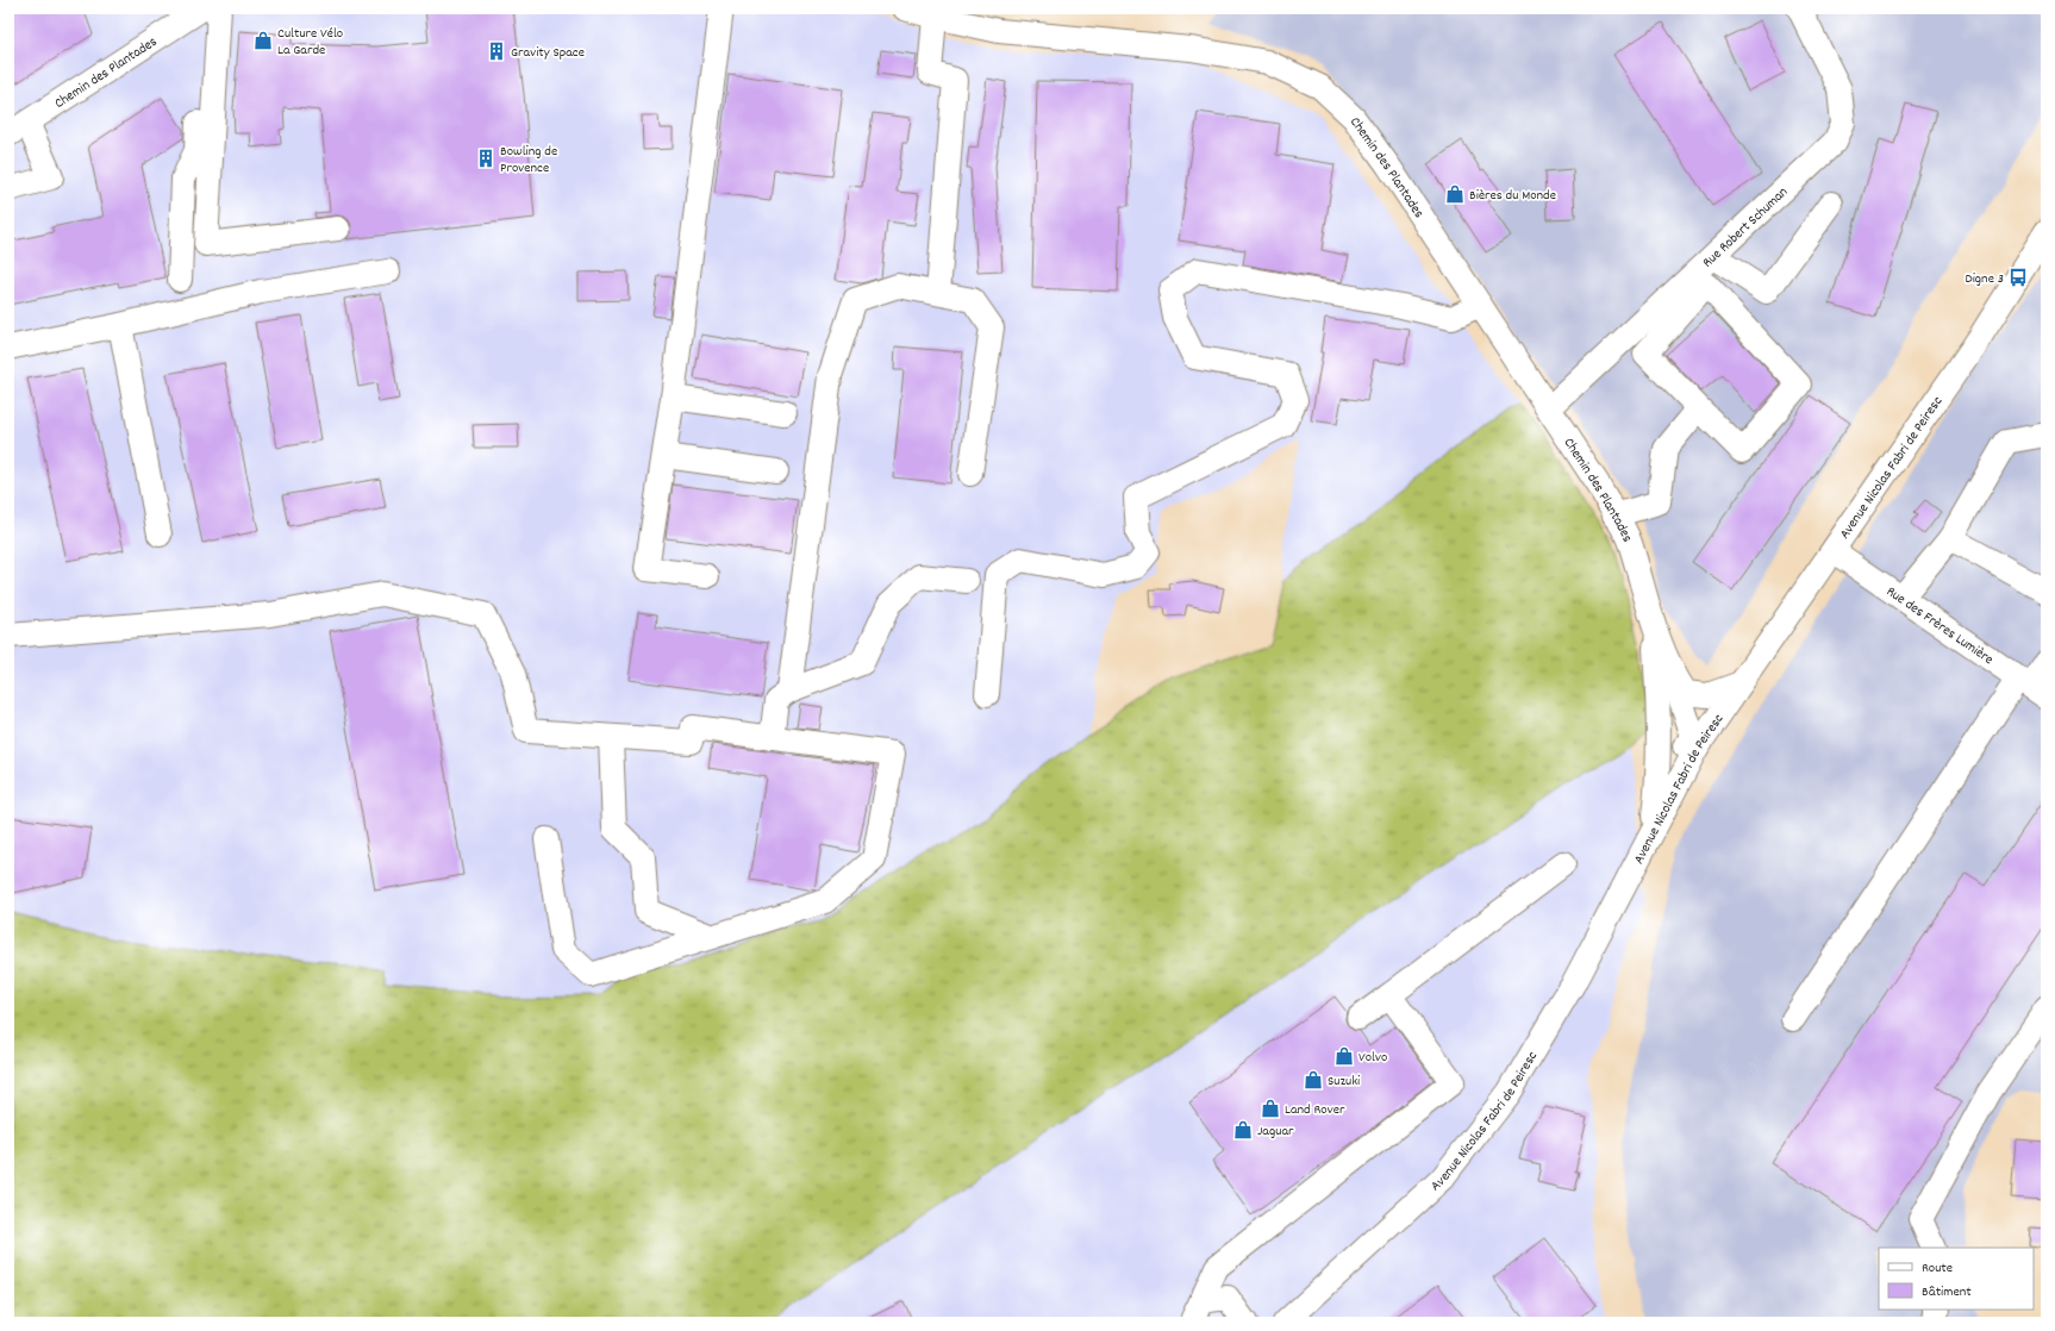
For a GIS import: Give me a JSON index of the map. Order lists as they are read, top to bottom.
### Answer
{
  "streets": {
    "street": [
      "Chemin des Plantades",
      "Rue Robert Schuman",
      "Avenue Nicolas Fabri de Peiresc",
      "Rue des Frères Lumière"
    ]
  },
  "crossings": [
    ["Chemin des Plantades", "Rue Robert Schuman"],
    ["Avenue Nicolas Fabri de Peiresc", "Rue des Frères Lumière"]
  ],
  "places": {
    "shop": [
      "Culture Vélo La Garde",
      "Bières du Monde",
      "Volvo",
      "Suzuki",
      "Land Rover",
      "Jaguar"
    ],
    "building": ["Gravity Space", "Bowling de Provence"],
    "bus stop": ["Digne 3"]
  },
  "legend": ["Route", "Bâtiment"]
}
